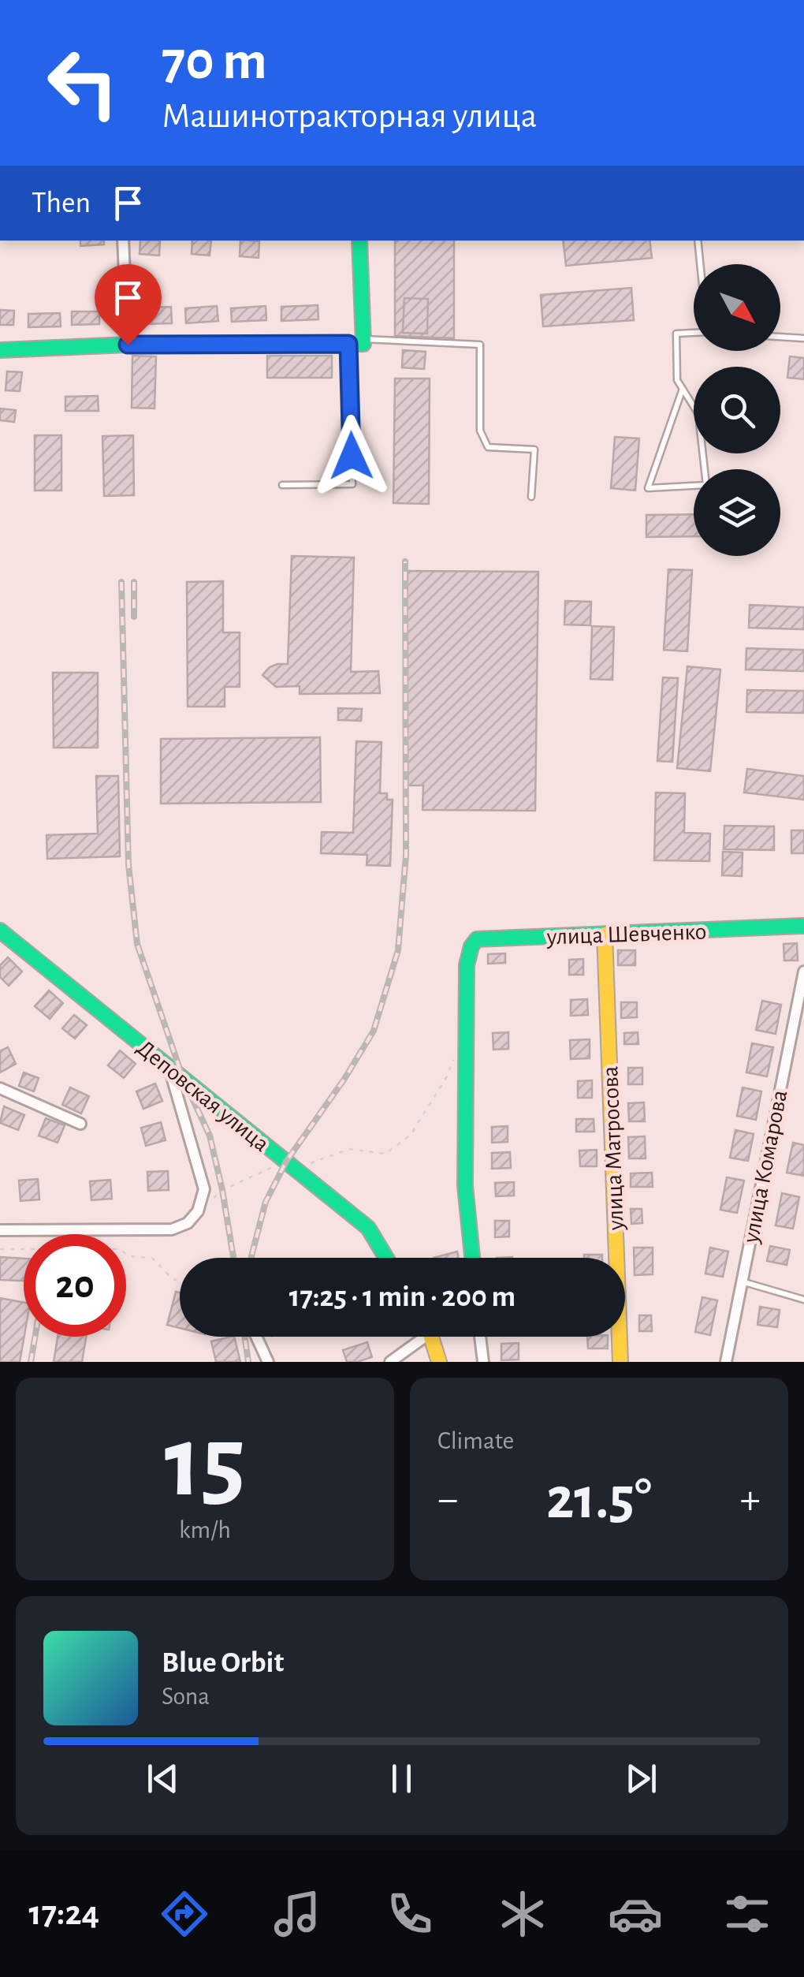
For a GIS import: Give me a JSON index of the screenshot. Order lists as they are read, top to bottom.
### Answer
{
  "streets": {
    "street": [
      "улица Шевченко",
      "Деповская улица",
      "улица Матросова",
      "улица Комарова"
    ]
  },
  "crossings": [
    ["улица Шевченко", "улица Матросова"]
  ],
  "north": "bottom right",
  "page": {
    "turn": ["70 m", "Машинотракторная улица"],
    "then": "Then",
    "limit": "20",
    "trip": "17:25 · 1 min · 200 m",
    "tile": [
      ["15", "km/h"],
      "Climate"
    ],
    "heat": ["−", "21.5°", "+"],
    "song": ["Blue Orbit", "Sona"],
    "tabs": "17:24"
  }
}
